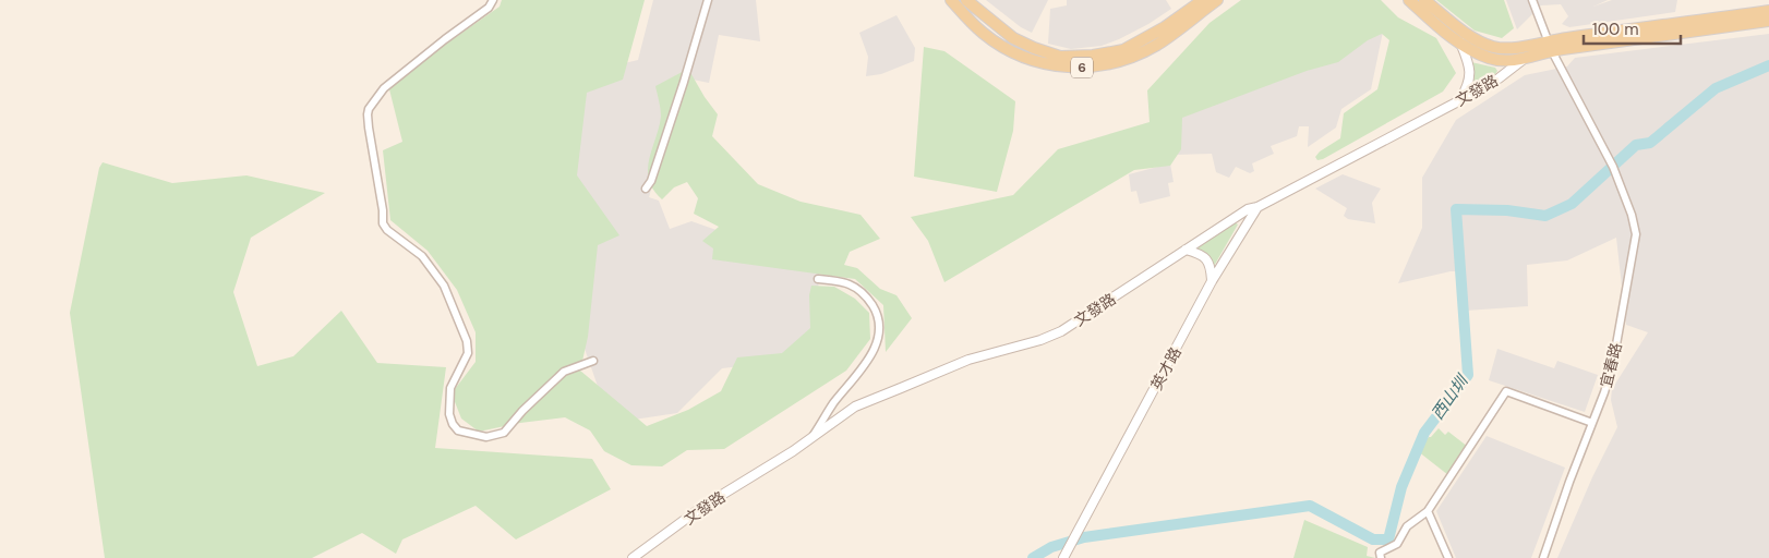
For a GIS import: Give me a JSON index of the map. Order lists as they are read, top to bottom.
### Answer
{
  "streets": {
    "main road": ["6"],
    "street": ["文發路", "宜春路", "英才路"]
  },
  "crossings": [
    ["文發路", "英才路"]
  ],
  "water": ["西山圳"],
  "scale_bar": "100 m"
}
